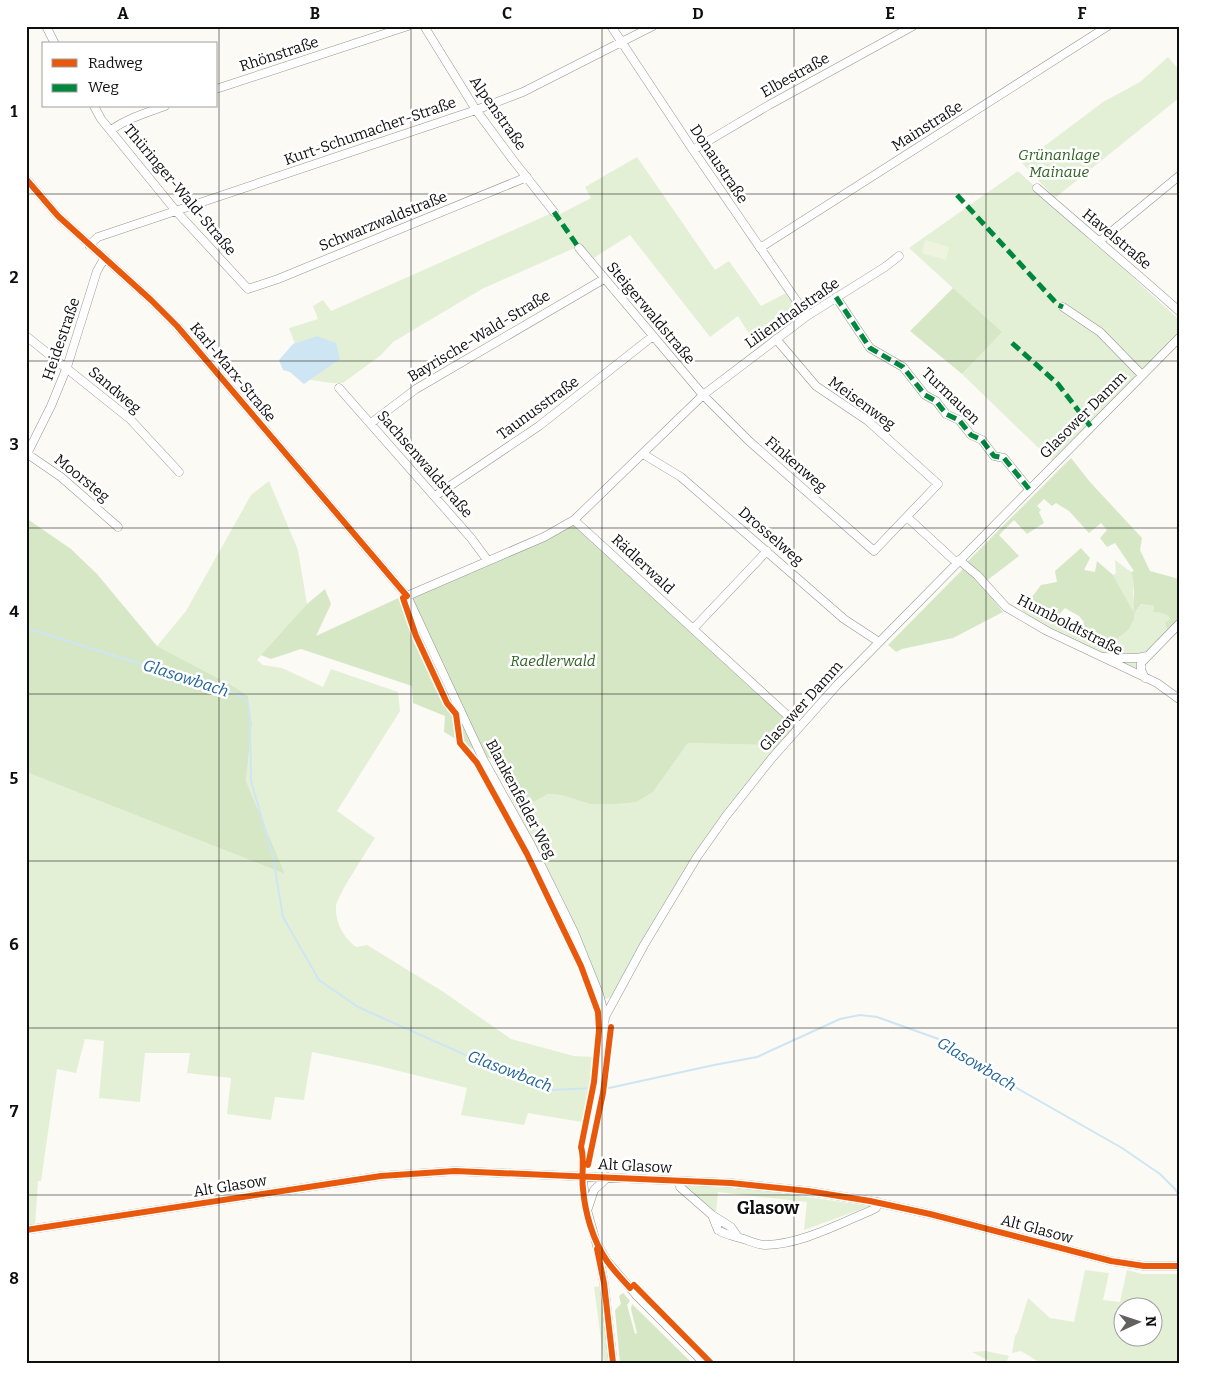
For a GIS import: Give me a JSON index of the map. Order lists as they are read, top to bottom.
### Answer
{
  "streets": {
    "street": [
      "Rhönstraße",
      "Elbestraße",
      "Alpenstraße",
      "Mainstraße",
      "Kurt-Schumacher-Straße",
      "Donaustraße",
      "Thüringer-Wald-Straße",
      "Schwarzwaldstraße",
      "Havelstraße",
      "Steigerwaldstraße",
      "Lilienthalstraße",
      "Bayrische-Wald-Straße",
      "Heidestraße",
      "Karl-Marx-Straße",
      "Sandweg",
      "Turmauen",
      "Meisenweg",
      "Taunusstraße",
      "Glasower Damm",
      "Sachsenwaldstraße",
      "Finkenweg",
      "Moorsteg",
      "Drosselweg",
      "Rädlerwald",
      "Humboldtstraße",
      "Blankenfelder Weg",
      "Alt Glasow"
    ]
  },
  "crossings": [
    ["Elbestraße", "Donaustraße"],
    ["Alpenstraße", "Kurt-Schumacher-Straße"],
    ["Alpenstraße", "Schwarzwaldstraße"],
    ["Mainstraße", "Donaustraße"],
    ["Kurt-Schumacher-Straße", "Donaustraße"],
    ["Kurt-Schumacher-Straße", "Thüringer-Wald-Straße"],
    ["Kurt-Schumacher-Straße", "Karl-Marx-Straße"],
    ["Donaustraße", "Lilienthalstraße"],
    ["Thüringer-Wald-Straße", "Schwarzwaldstraße"],
    ["Steigerwaldstraße", "Lilienthalstraße"],
    ["Steigerwaldstraße", "Bayrische-Wald-Straße"],
    ["Steigerwaldstraße", "Taunusstraße"],
    ["Steigerwaldstraße", "Finkenweg"],
    ["Lilienthalstraße", "Karl-Marx-Straße"],
    ["Lilienthalstraße", "Turmauen"],
    ["Lilienthalstraße", "Meisenweg"],
    ["Lilienthalstraße", "Sachsenwaldstraße"],
    ["Lilienthalstraße", "Finkenweg"],
    ["Lilienthalstraße", "Drosselweg"],
    ["Lilienthalstraße", "Rädlerwald"],
    ["Lilienthalstraße", "Blankenfelder Weg"],
    ["Bayrische-Wald-Straße", "Sachsenwaldstraße"],
    ["Heidestraße", "Karl-Marx-Straße"],
    ["Heidestraße", "Sandweg"],
    ["Heidestraße", "Moorsteg"],
    ["Karl-Marx-Straße", "Blankenfelder Weg"],
    ["Turmauen", "Glasower Damm"],
    ["Meisenweg", "Finkenweg"],
    ["Meisenweg", "Humboldtstraße"],
    ["Taunusstraße", "Sachsenwaldstraße"],
    ["Glasower Damm", "Drosselweg"],
    ["Glasower Damm", "Rädlerwald"],
    ["Glasower Damm", "Humboldtstraße"],
    ["Glasower Damm", "Blankenfelder Weg"],
    ["Glasower Damm", "Alt Glasow"],
    ["Finkenweg", "Humboldtstraße"]
  ],
  "districts": ["Glasow"],
  "water": ["Glasowbach"],
  "parks": ["Grünanlage Mainaue", "Raedlerwald"],
  "legend": ["Radweg", "Weg"],
  "north": "right",
  "grid": {
    "columns": [
      "A",
      "B",
      "C",
      "D",
      "E",
      "F"
    ],
    "rows": [
      "1",
      "2",
      "3",
      "4",
      "5",
      "6",
      "7",
      "8"
    ]
  }
}
